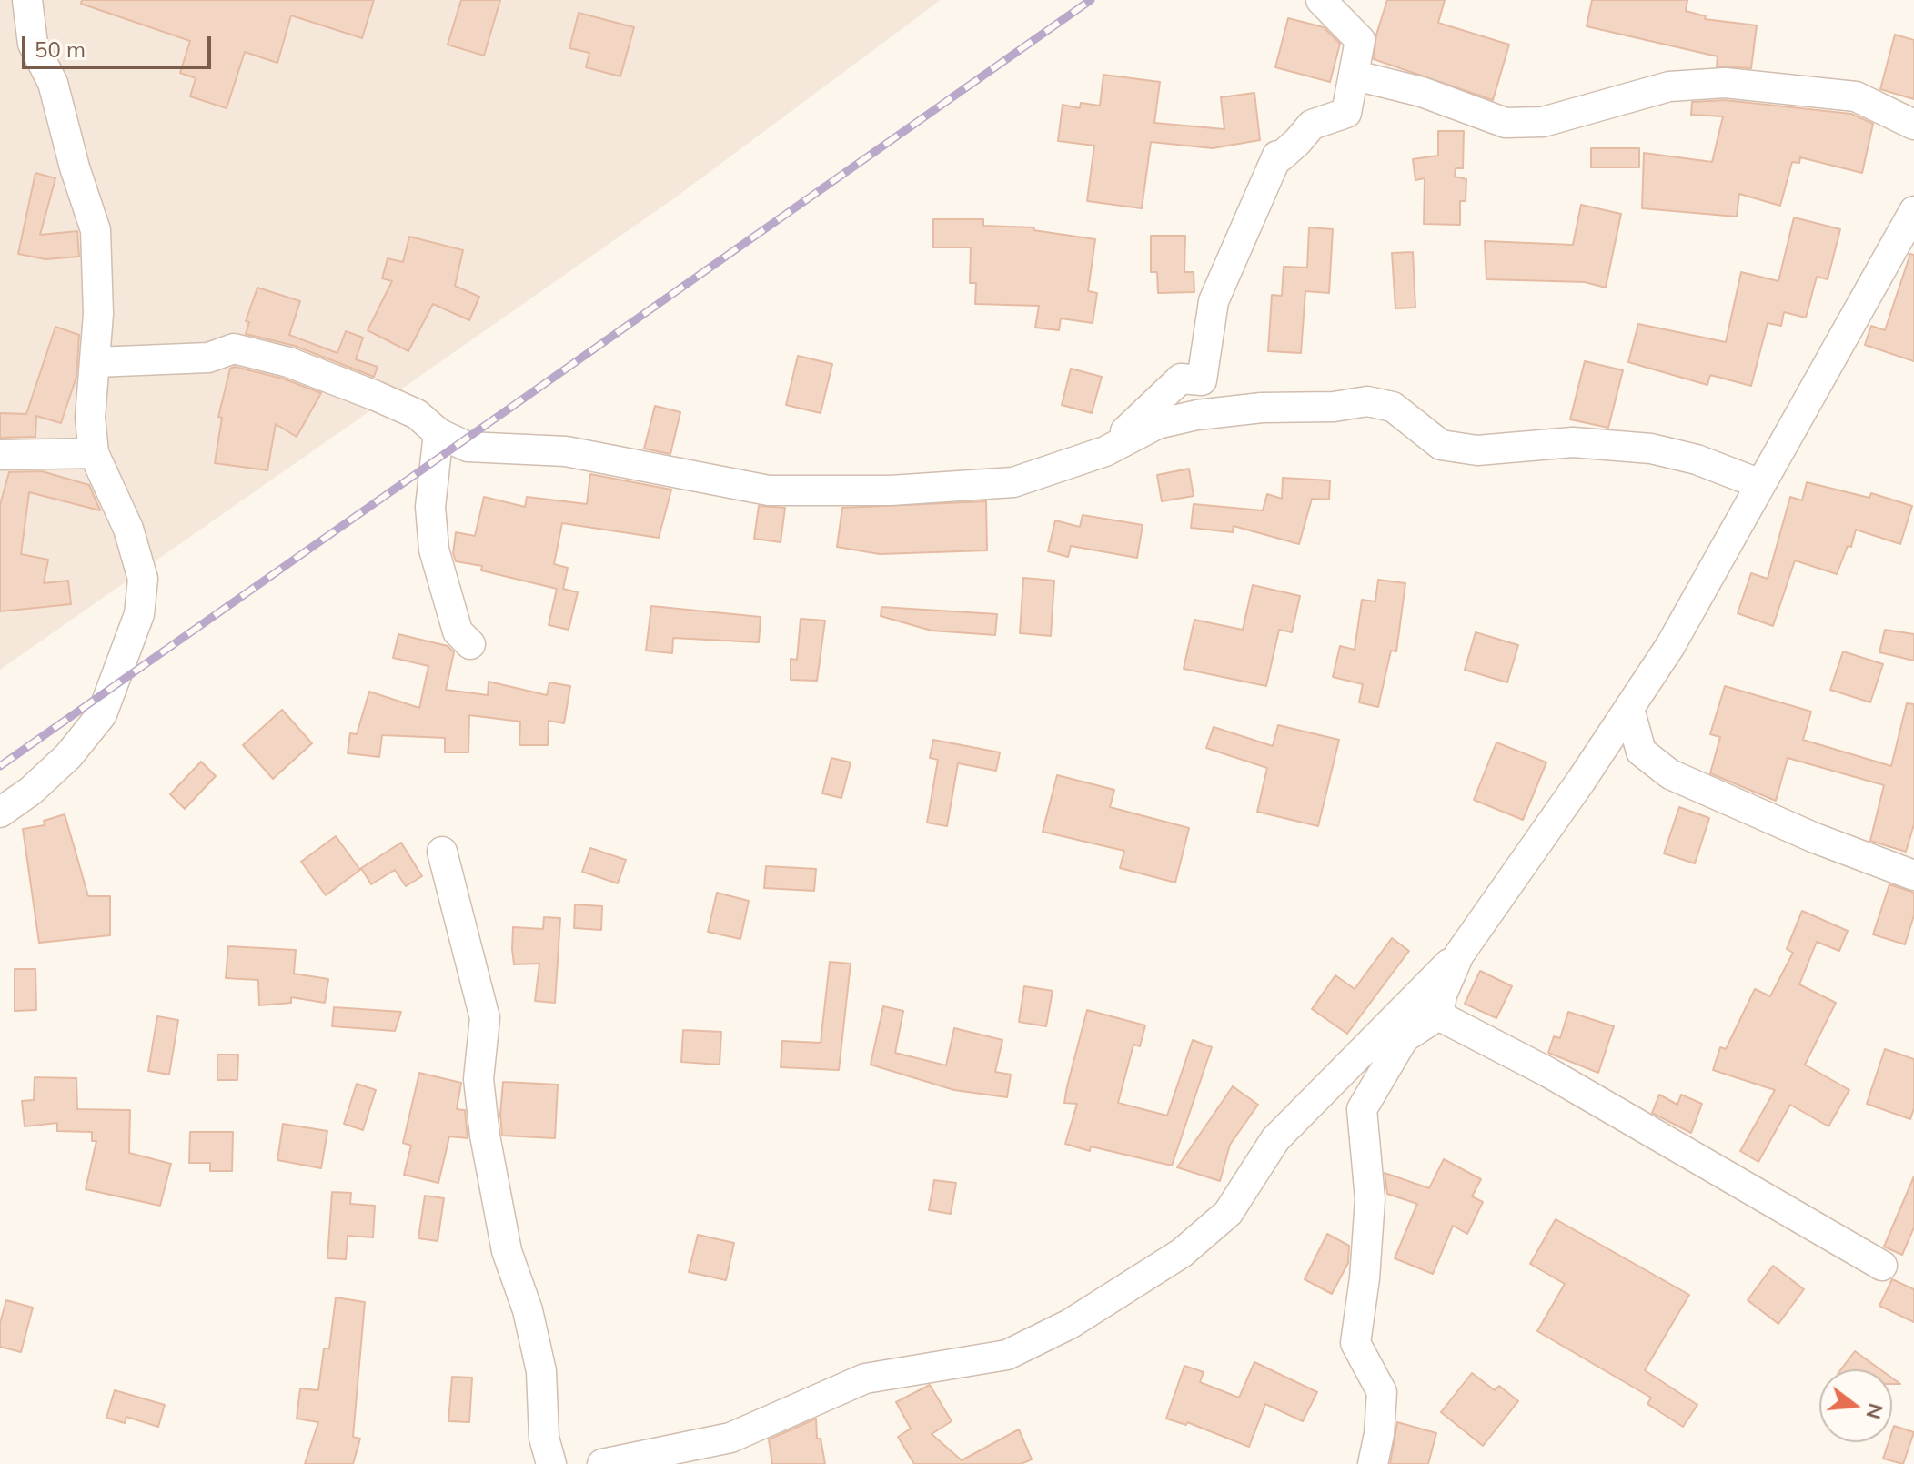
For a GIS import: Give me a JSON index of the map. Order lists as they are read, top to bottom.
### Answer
{
  "scale_bar": "50 m",
  "north": "right"
}
